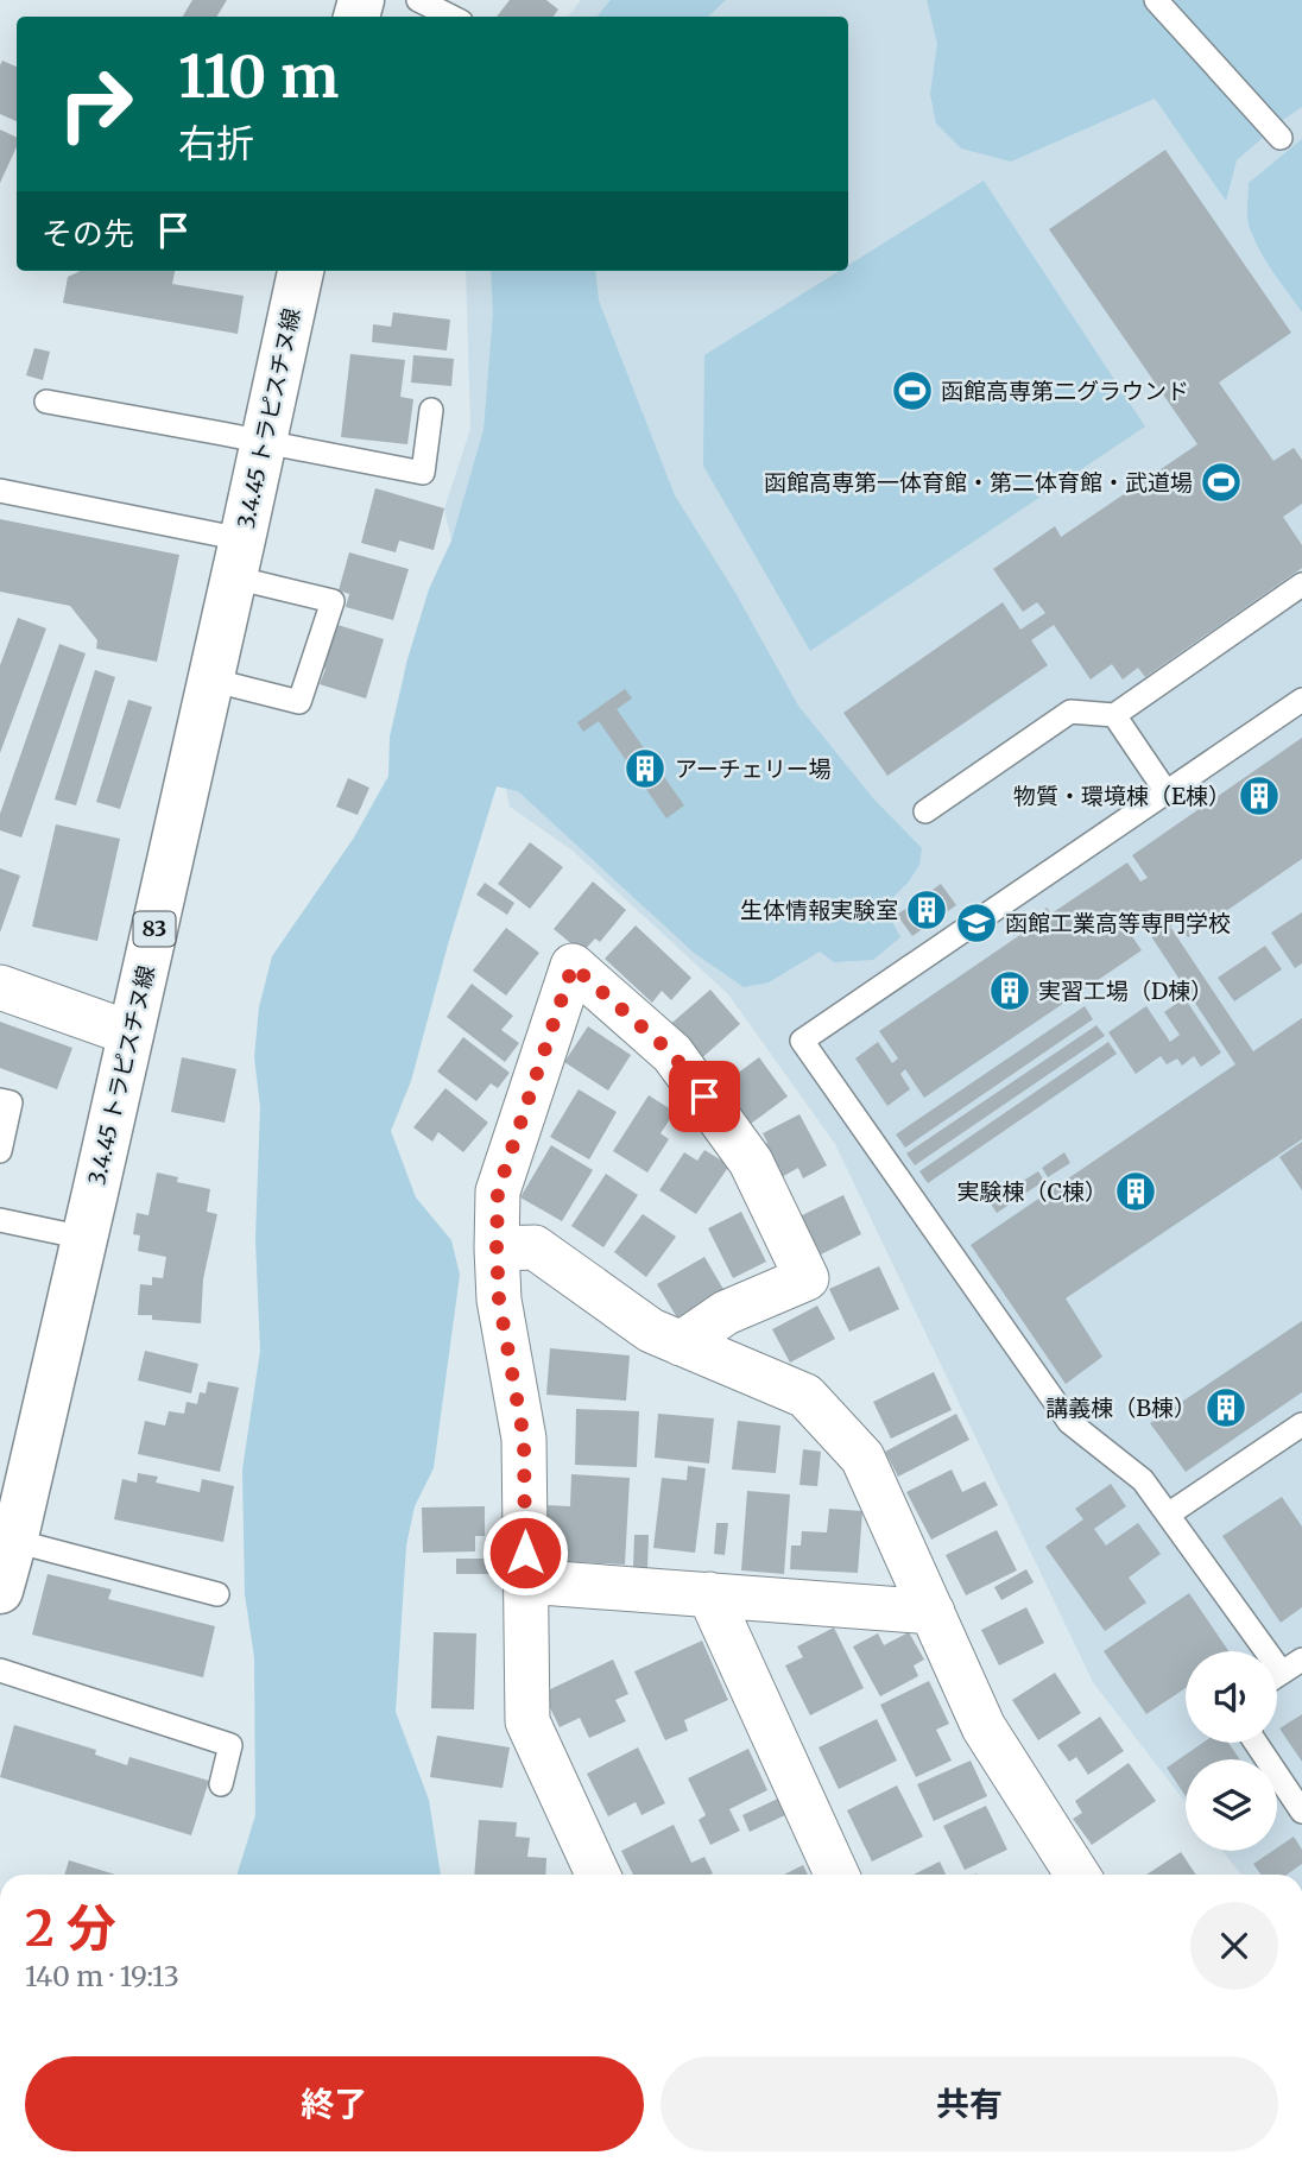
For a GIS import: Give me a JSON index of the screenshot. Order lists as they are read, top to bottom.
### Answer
{
  "streets": {
    "main road": ["3.4.45 トラピスチヌ線", "83"]
  },
  "places": {
    "sports": ["函館高専第二グラウンド", "函館高専第一体育館・第二体育館・武道場"],
    "building": [
      "アーチェリー場",
      "物質・環境棟（E棟）",
      "生体情報実験室",
      "実習工場（D棟）",
      "実験棟（C棟）",
      "講義棟（B棟）"
    ],
    "school or university": ["函館工業高等専門学校"]
  },
  "page": {
    "turn": ["110 m", "右折"],
    "then": "その先",
    "heading": ["2 分", "140 m · 19:13"],
    "buttons": ["終了", "共有"]
  }
}
